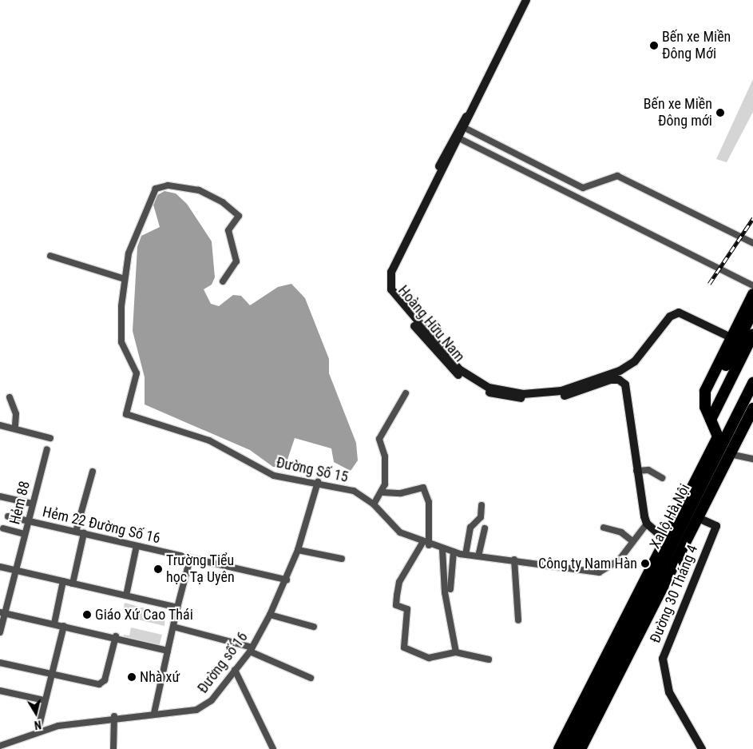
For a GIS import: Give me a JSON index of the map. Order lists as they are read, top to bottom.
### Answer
{
  "streets": {
    "highway": ["Xa lộ Hà Nội"],
    "main road": ["Hoàng Hữu Nam", "Đường 30 Tháng 4"],
    "street": [
      "Đường Số 15",
      "Hẻm 88",
      "Hẻm 22 Đường Số 16",
      "Đường số 16"
    ]
  },
  "crossings": [
    ["Hoàng Hữu Nam", "Đường Số 15"],
    ["Đường Số 15", "Đường số 16"],
    ["Hẻm 88", "Hẻm 22 Đường Số 16"],
    ["Xa lộ Hà Nội", "Đường 30 Tháng 4"],
    ["Hẻm 22 Đường Số 16", "Đường số 16"]
  ],
  "places": [
    "Bến xe Miền Đông Mới",
    "Bến xe Miền Đông mới",
    "Công ty Nam Hàn",
    "Trường Tiểu học Tạ Uyên",
    "Giáo Xứ Cao Thái",
    "Nhà xứ"
  ],
  "north": "bottom"
}
